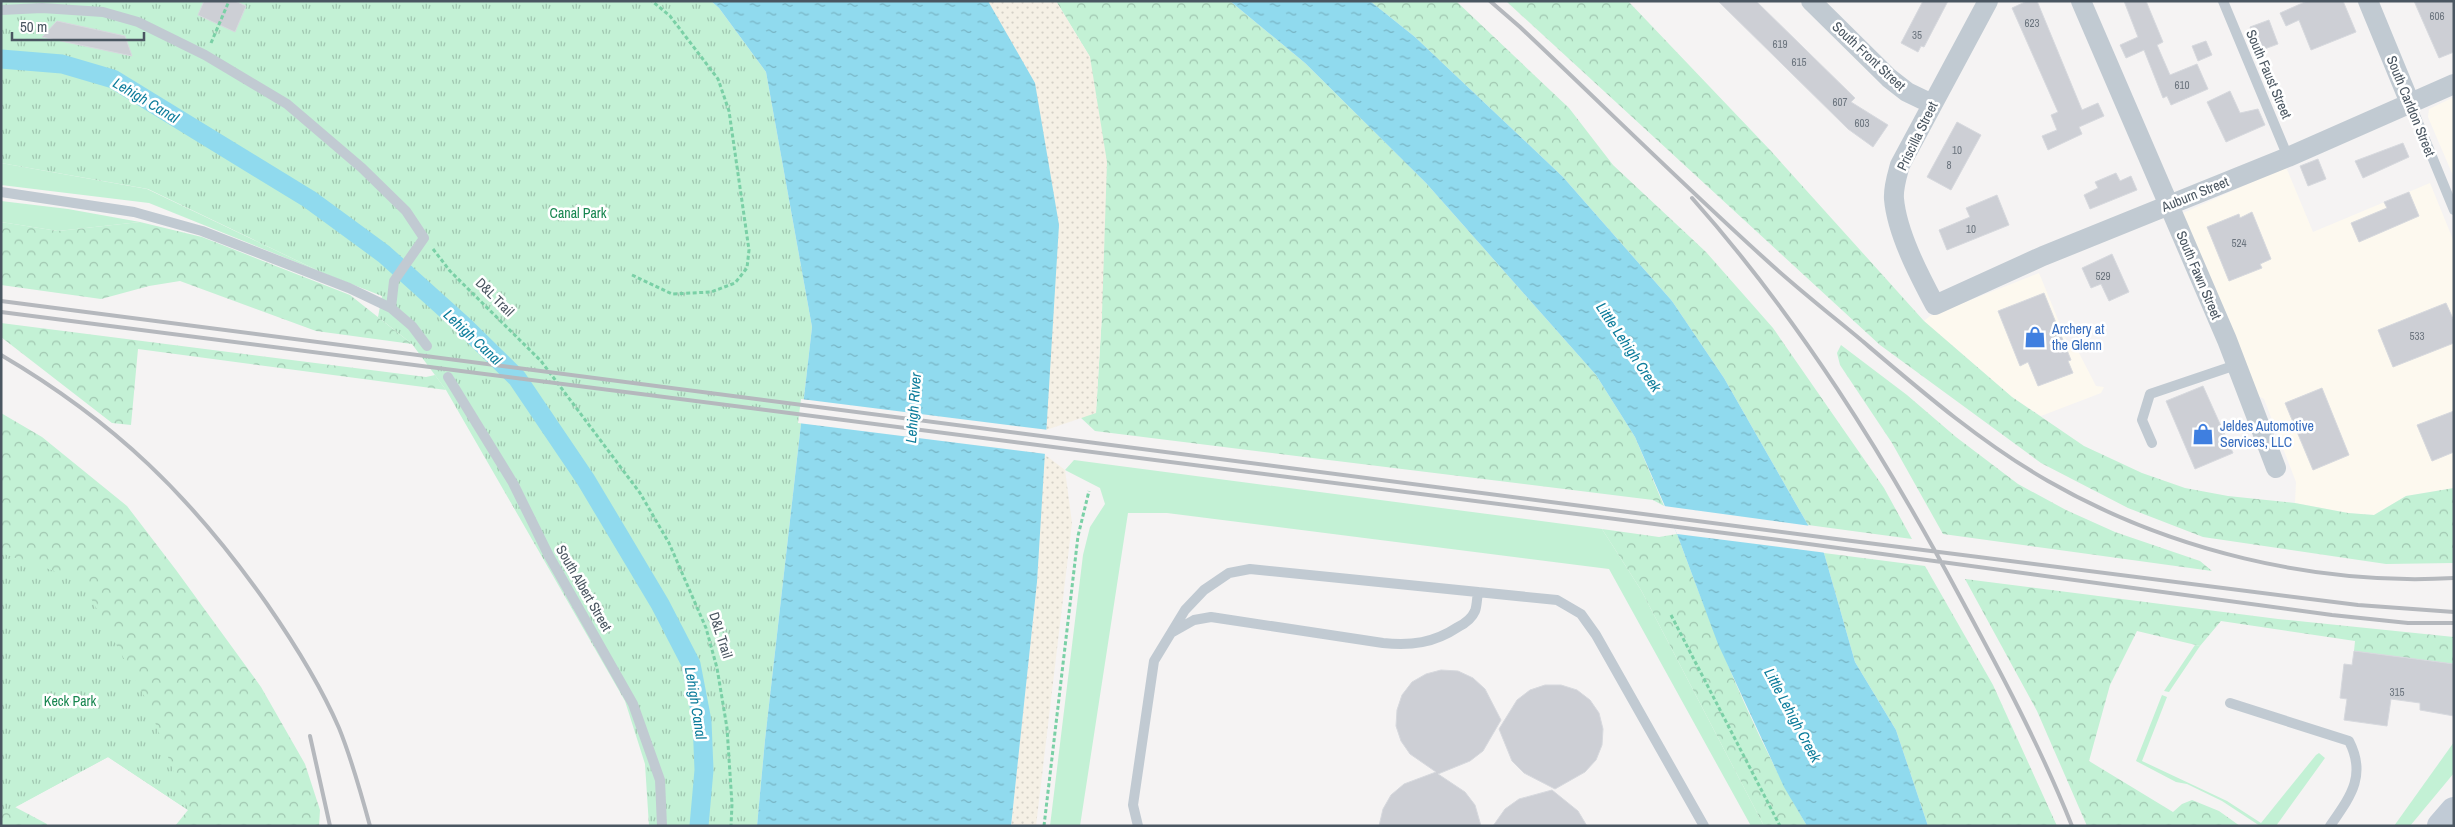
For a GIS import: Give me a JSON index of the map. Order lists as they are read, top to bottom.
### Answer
{
  "streets": {
    "street": [
      "South Front Street",
      "South Carldon Street",
      "Priscilla Street",
      "Auburn Street",
      "South Fawn Street"
    ],
    "lane": ["South Faust Street", "South Albert Street"],
    "path": ["D&L Trail"]
  },
  "crossings": [
    ["South Front Street", "Priscilla Street"],
    ["South Faust Street", "Auburn Street"],
    ["South Carldon Street", "Auburn Street"],
    ["Priscilla Street", "Auburn Street"],
    ["Auburn Street", "South Fawn Street"]
  ],
  "water": ["Lehigh Canal", "Little Lehigh Creek", "Lehigh River"],
  "parks": ["Canal Park", "Keck Park"],
  "places": {
    "shop": ["Archery at the Glenn", "Jeldes Automotive Services, LLC"]
  },
  "house_numbers": [
    "606",
    "623",
    "35",
    "619",
    "615",
    "610",
    "607",
    "603",
    "10",
    "8",
    "10",
    "524",
    "529",
    "533",
    "315"
  ],
  "scale_bar": "50 m"
}
